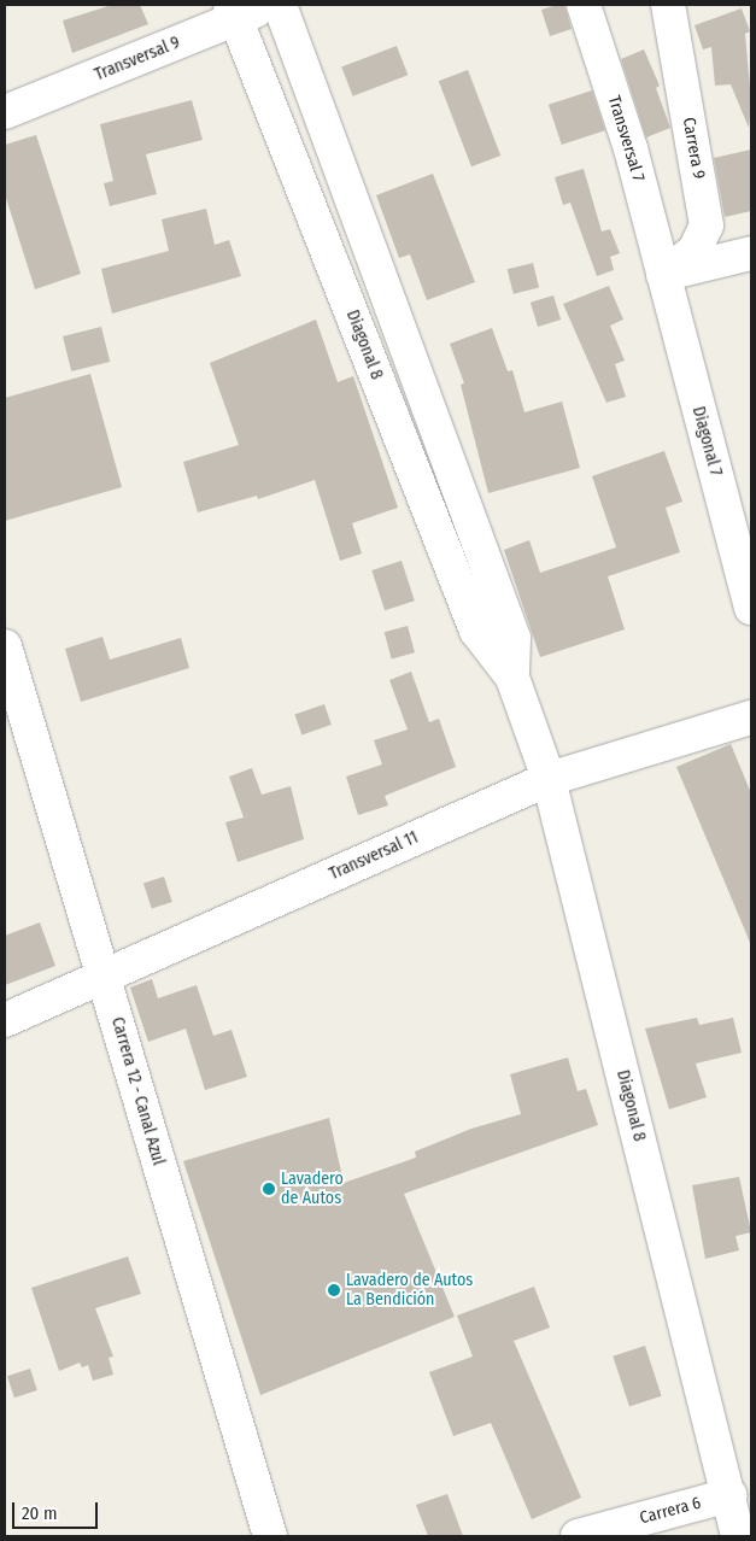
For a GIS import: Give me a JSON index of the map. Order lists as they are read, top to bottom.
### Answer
{
  "streets": {
    "street": [
      "Transversal 9",
      "Transversal 7",
      "Carrera 9",
      "Diagonal 8",
      "Diagonal 7",
      "Transversal 11",
      "Carrera 12 - Canal Azul",
      "Carrera 6"
    ]
  },
  "crossings": [
    ["Transversal 9", "Diagonal 8"],
    ["Transversal 7", "Carrera 9"],
    ["Transversal 7", "Diagonal 7"],
    ["Carrera 9", "Diagonal 7"],
    ["Diagonal 8", "Transversal 11"],
    ["Diagonal 8", "Carrera 6"],
    ["Transversal 11", "Carrera 12 - Canal Azul"]
  ],
  "places": ["Lavadero de Autos", "Lavadero de Autos La Bendición"],
  "scale_bar": "20 m"
}
